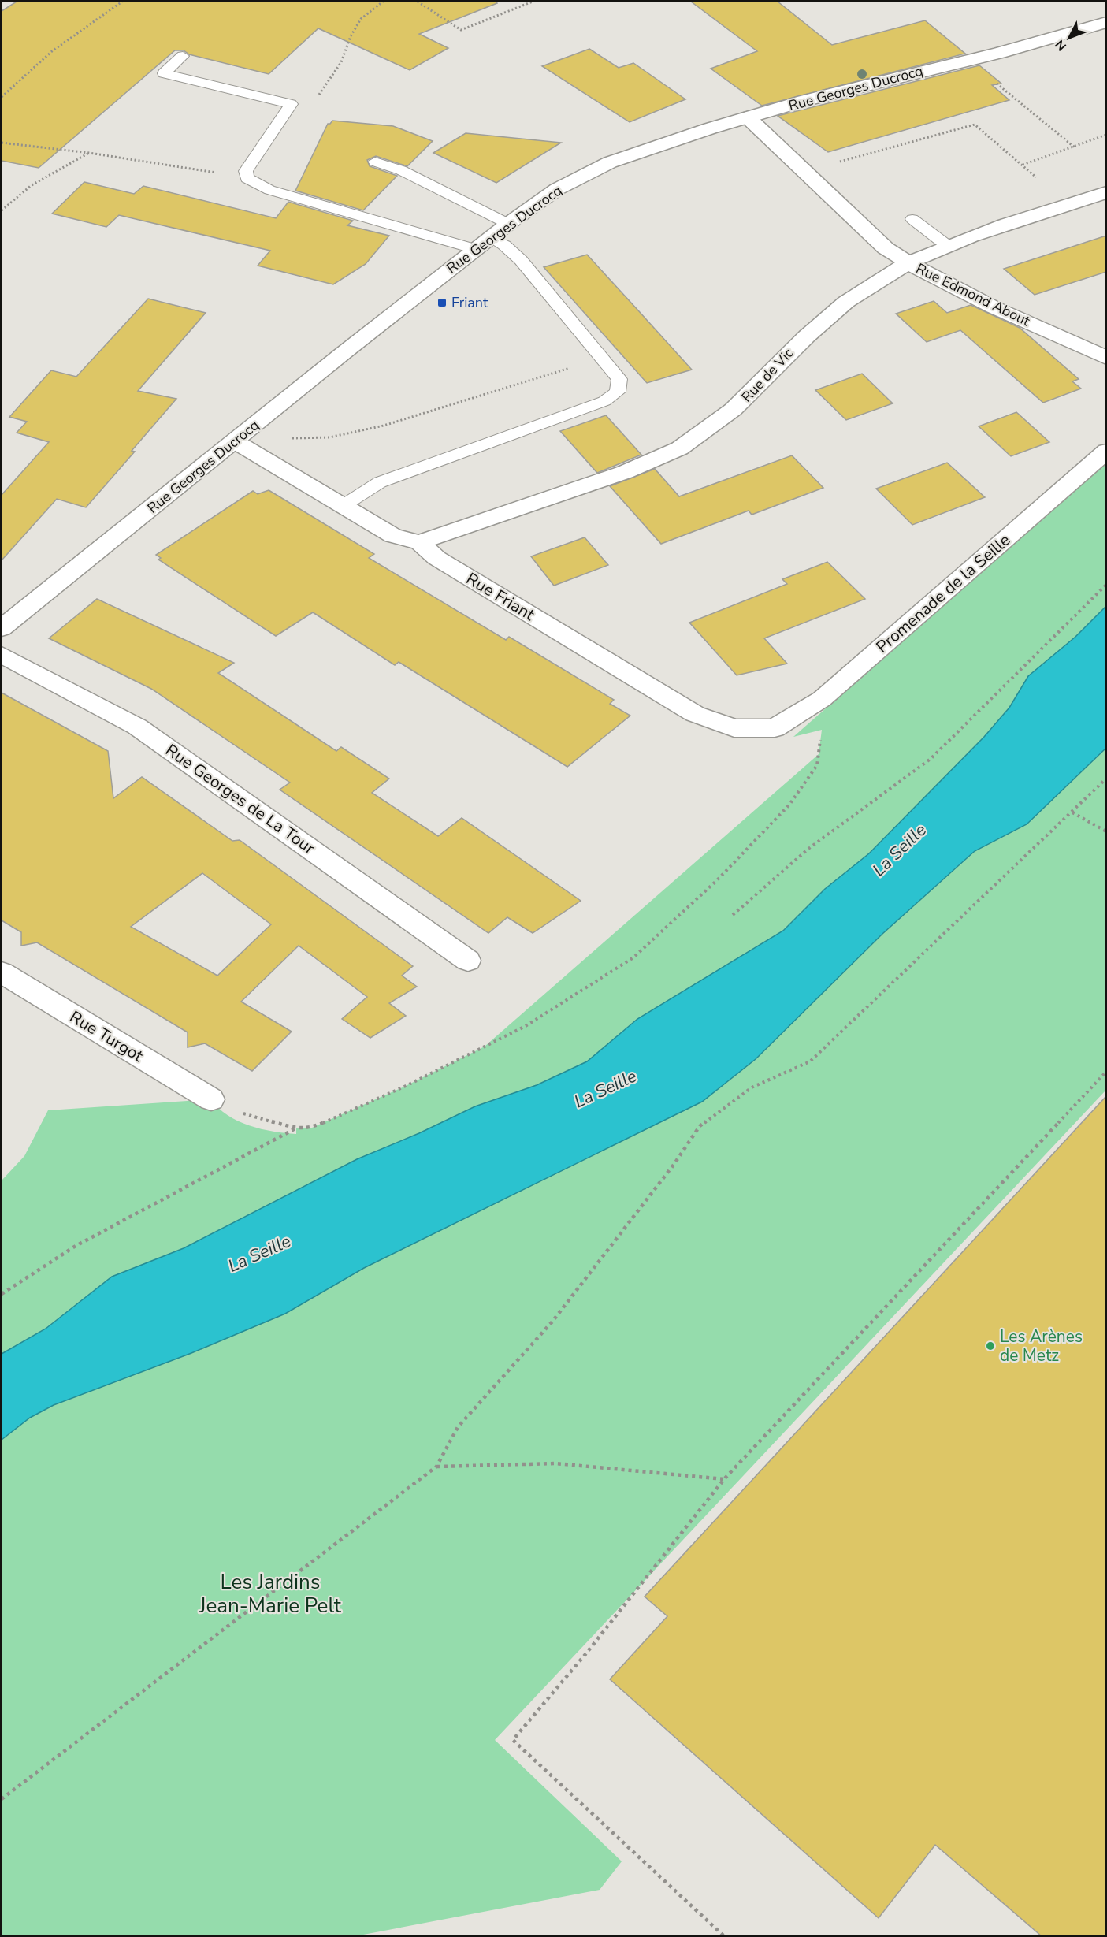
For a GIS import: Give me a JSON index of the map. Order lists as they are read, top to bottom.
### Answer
{
  "streets": {
    "street": [
      "Rue Georges Ducrocq",
      "Rue Edmond About",
      "Rue de Vic",
      "Promenade de la Seille",
      "Rue Friant",
      "Rue Georges de La Tour",
      "Rue Turgot"
    ]
  },
  "crossings": [
    ["Rue Georges Ducrocq", "Rue Edmond About"],
    ["Rue Georges Ducrocq", "Rue Friant"],
    ["Rue Edmond About", "Rue de Vic"],
    ["Rue de Vic", "Rue Friant"],
    ["Promenade de la Seille", "Rue Friant"]
  ],
  "water": ["La Seille"],
  "parks": ["Les Jardins Jean-Marie Pelt"],
  "places": {
    "transit": ["Friant"],
    "other": ["Les Arènes de Metz"]
  },
  "north": "bottom left"
}
